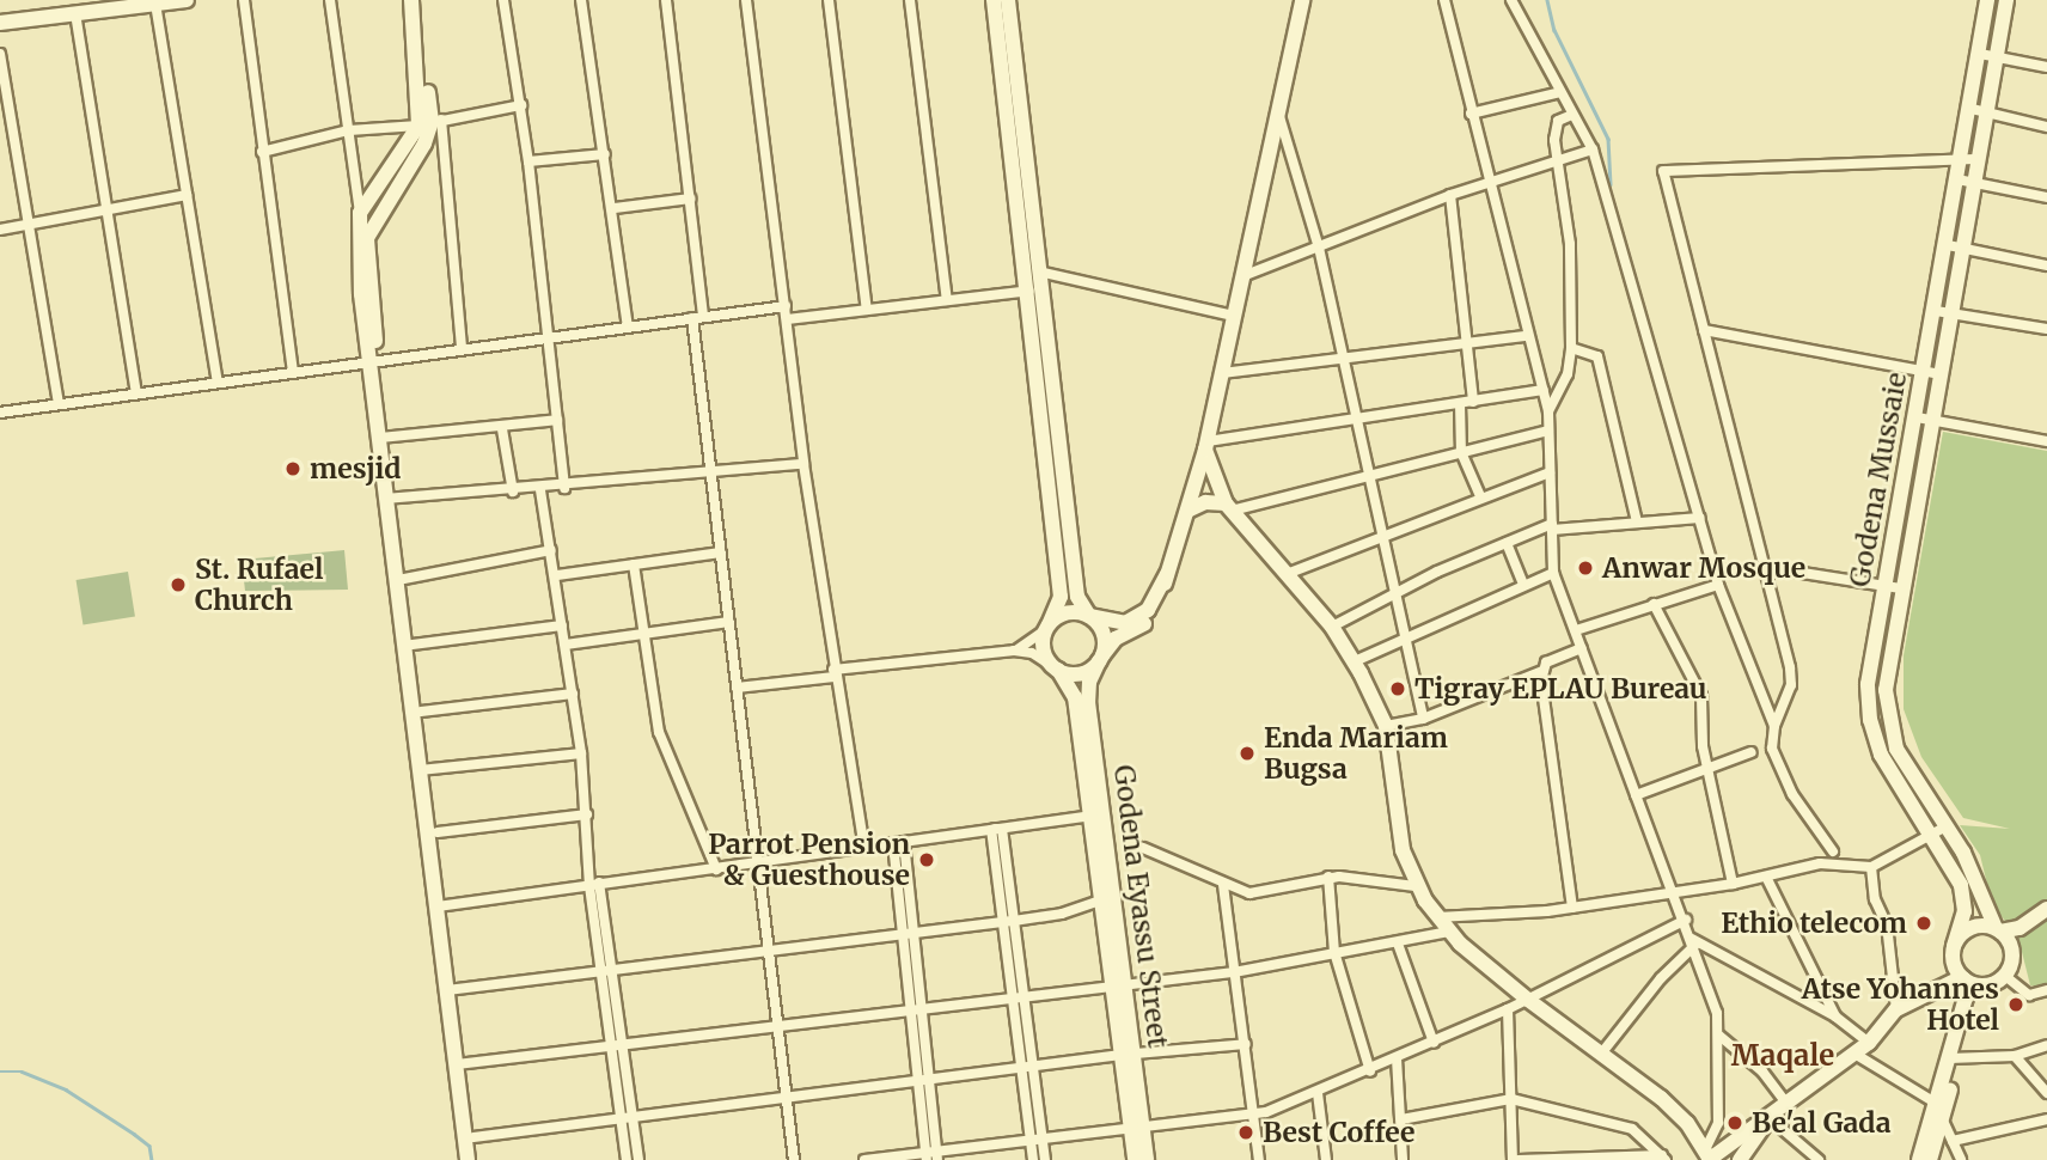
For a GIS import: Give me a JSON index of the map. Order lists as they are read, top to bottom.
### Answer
{
  "streets": {
    "street": ["Godena Mussaie", "Godena Eyassu Street"]
  },
  "districts": ["Maqale"],
  "places": [
    "mesjid",
    "Anwar Mosque",
    "St. Rufael Church",
    "Tigray EPLAU Bureau",
    "Enda Mariam Bugsa",
    "Parrot Pension & Guesthouse",
    "Ethio telecom",
    "Atse Yohannes Hotel",
    "Be'al Gada",
    "Best Coffee"
  ]
}
